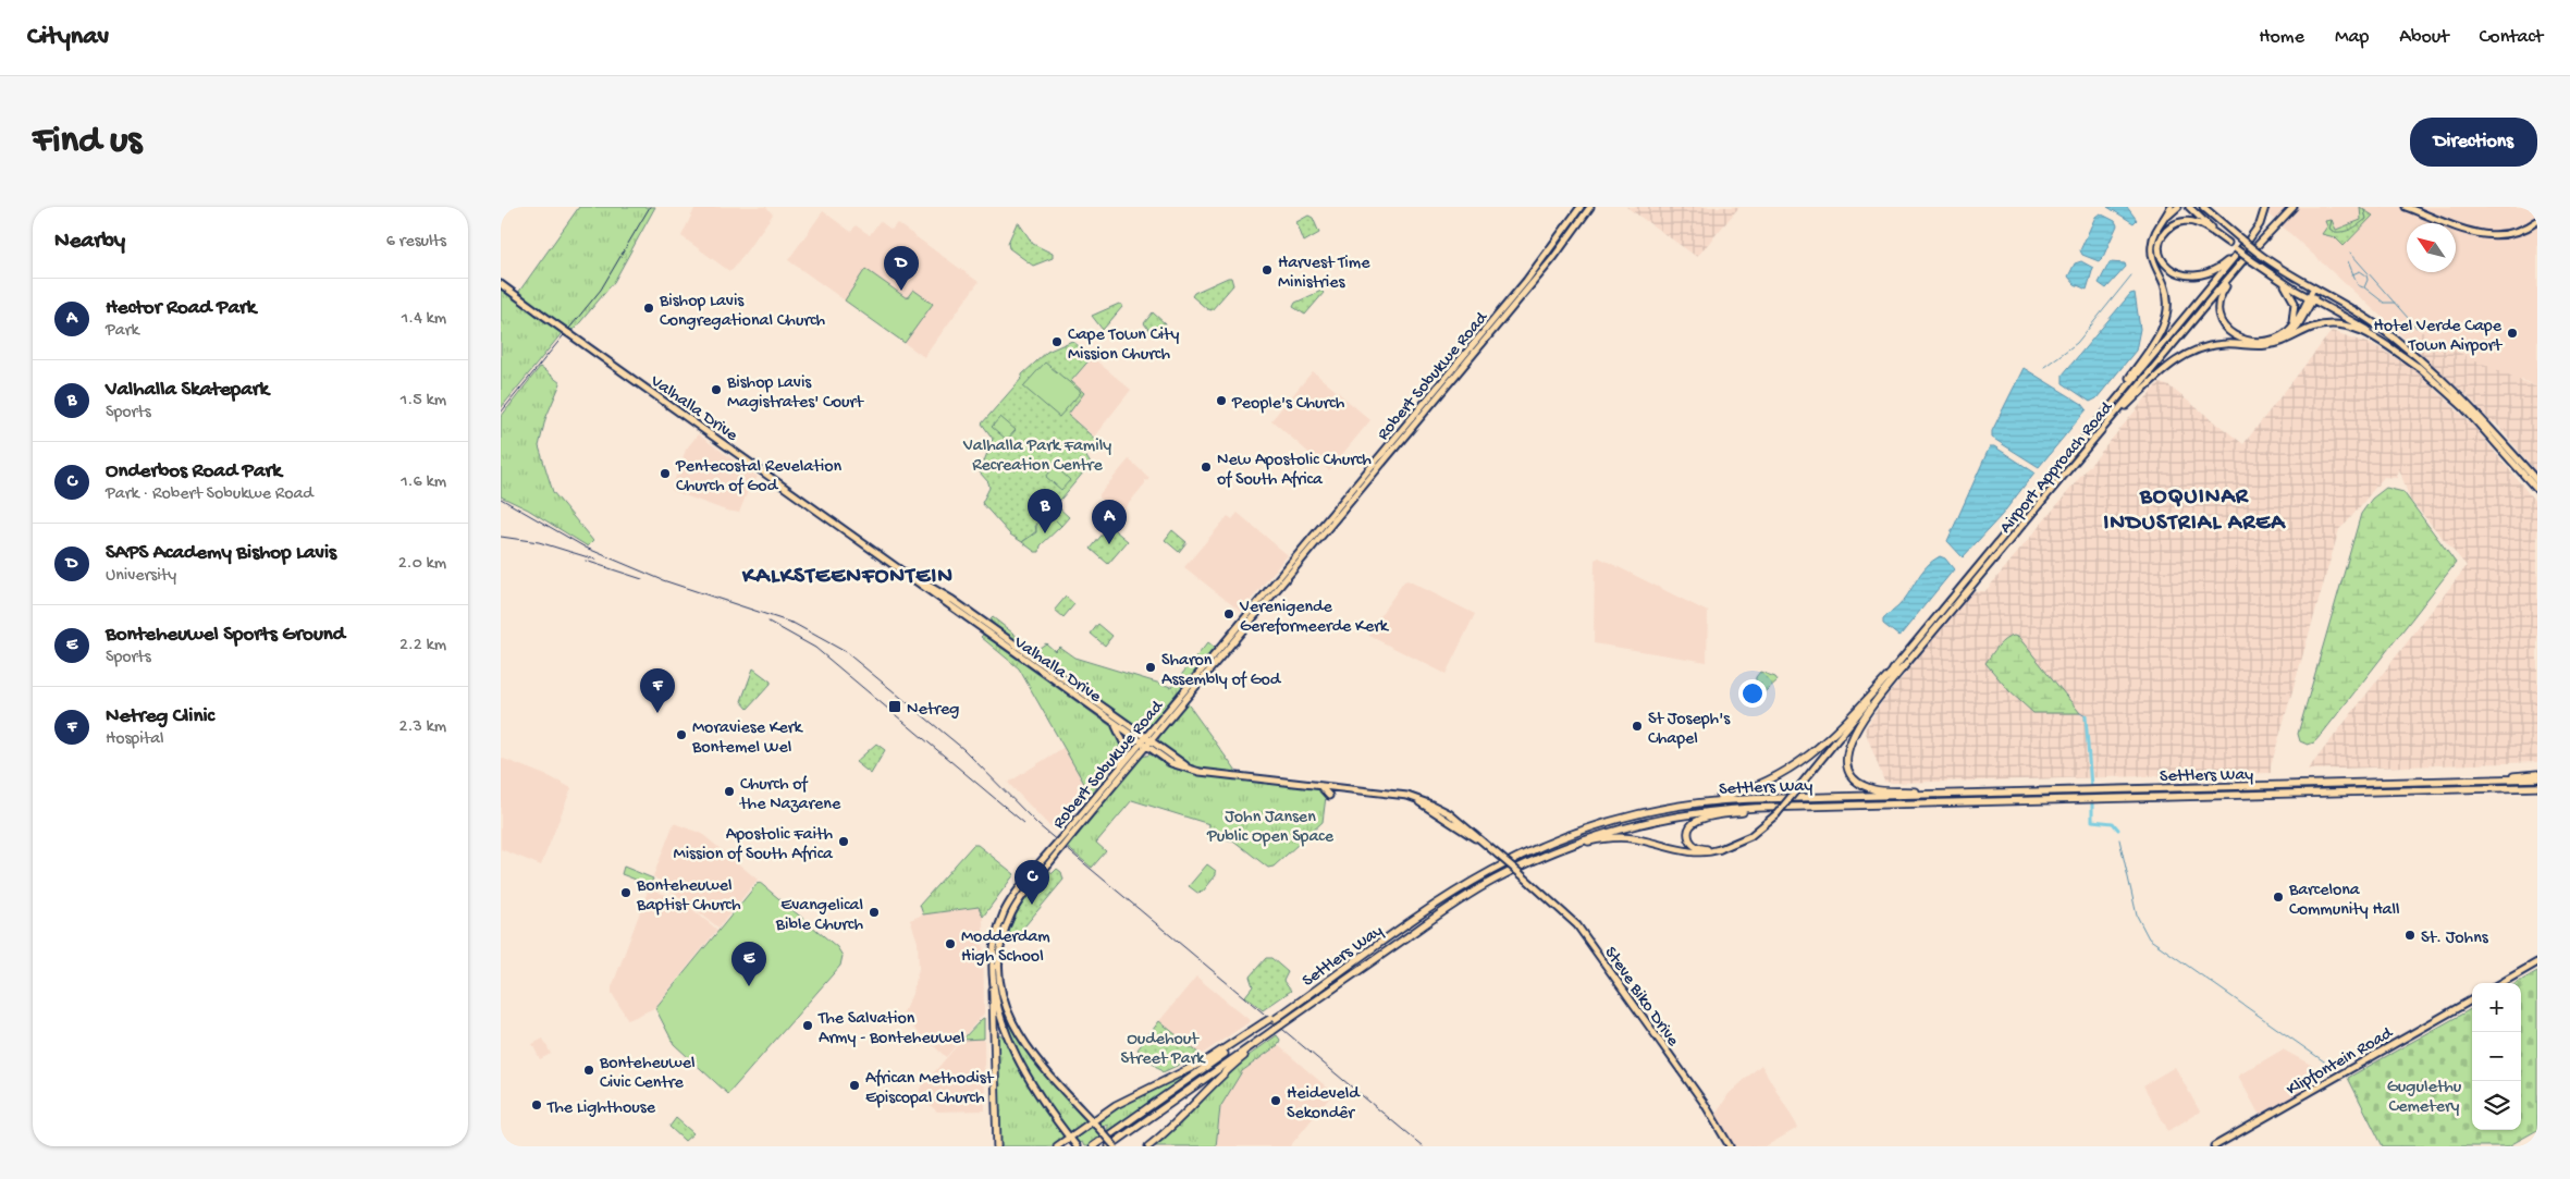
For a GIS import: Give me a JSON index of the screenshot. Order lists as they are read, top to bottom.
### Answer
{
  "streets": {
    "highway": ["Settlers Way"],
    "main road": [
      "Robert Sobukwe Road",
      "Valhalla Drive",
      "Airport Approach Road",
      "Steve Biko Drive",
      "Klipfontein Road"
    ]
  },
  "crossings": [
    ["Robert Sobukwe Road", "Valhalla Drive"],
    ["Valhalla Drive", "Steve Biko Drive"],
    ["Airport Approach Road", "Settlers Way"]
  ],
  "districts": ["BOQUINAR INDUSTRIAL AREA", "KALKSTEENFONTEIN"],
  "parks": [
    "Valhalla Park Family Recreation Centre",
    "John Jansen Public Open Space",
    "Oudehout Street Park",
    "Gugulethu Cemetery"
  ],
  "places": {
    "other": [
      "Harvest Time Ministries",
      "Bishop Lavis Congregational Church",
      "Hotel Verde Cape Town Airport",
      "Cape Town City Mission Church",
      "Bishop Lavis Magistrates' Court",
      "People's Church",
      "New Apostolic Church of South Africa",
      "Pentecostal Revelation Church of God",
      "Verenigende Gereformeerde Kerk",
      "Sharon Assembly of God",
      "St Joseph's Chapel",
      "Moraviese Kerk Bontemel Wel",
      "Church of the Nazarene",
      "Apostolic Faith Mission of South Africa",
      "Bonteheuwel Baptist Church",
      "Barcelona Community Hall",
      "Evangelical Bible Church",
      "St. Johns",
      "Modderdam High School",
      "The Salvation Army - Bonteheuwel",
      "Bonteheuwel Civic Centre",
      "African Methodist Episcopal Church",
      "Heideveld Sekondêr",
      "The Lighthouse"
    ],
    "transit": ["Netreg"]
  },
  "north": "top left",
  "page": {
    "header": "Citynav",
    "nav": [
      "Home",
      "Map",
      "About",
      "Contact"
    ],
    "buttons": "Directions",
    "title": "Find us",
    "heading": ["Nearby", "6 results"],
    "pins": [
      "D",
      "B",
      "A",
      "F",
      "C",
      "E"
    ],
    "list": [
      {
        "mark": "A",
        "name": "Hector Road Park",
        "note": "Park",
        "value": "1.4 km"
      },
      {
        "mark": "B",
        "name": "Valhalla Skatepark",
        "note": "Sports",
        "value": "1.5 km"
      },
      {
        "mark": "C",
        "name": "Onderbos Road Park",
        "note": "Park · Robert Sobukwe Road",
        "value": "1.6 km"
      },
      {
        "mark": "D",
        "name": "SAPS Academy Bishop Lavis",
        "note": "University",
        "value": "2.0 km"
      },
      {
        "mark": "E",
        "name": "Bonteheuwel Sports Ground",
        "note": "Sports",
        "value": "2.2 km"
      },
      {
        "mark": "F",
        "name": "Netreg Clinic",
        "note": "Hospital",
        "value": "2.3 km"
      }
    ],
    "map_buttons": ["+", "−"]
  }
}
